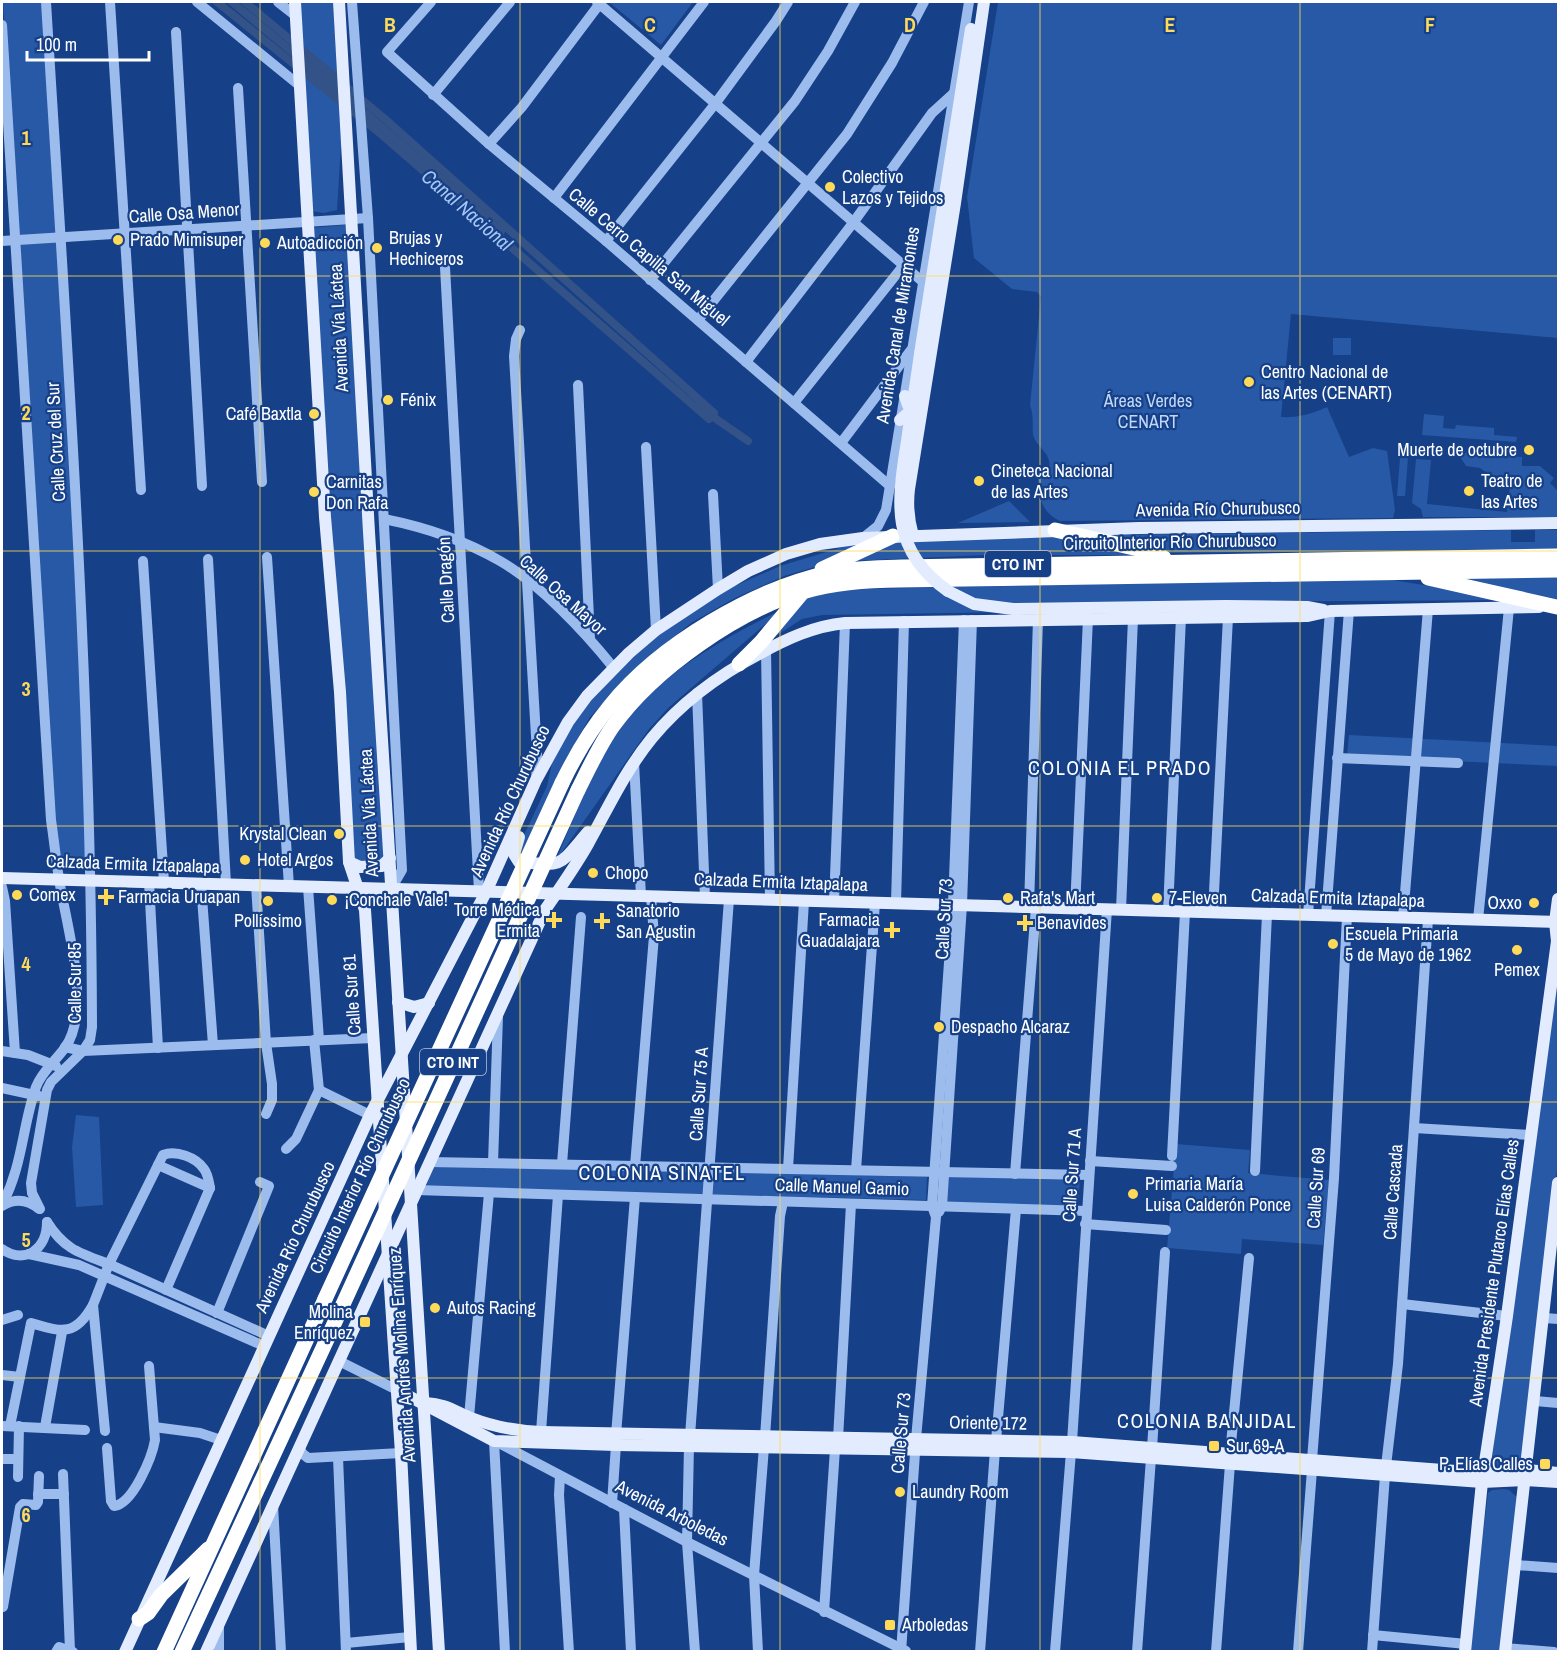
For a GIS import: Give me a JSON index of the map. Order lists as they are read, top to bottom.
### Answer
{
  "streets": {
    "highway": ["Circuito Interior Río Churubusco", "CTO INT"],
    "main road": [
      "Avenida Canal de Miramontes",
      "Avenida Vía Láctea",
      "Avenida Río Churubusco",
      "Calzada Ermita Iztapalapa",
      "Calle Sur 81",
      "Avenida Presidente Plutarco Elías Calles",
      "Avenida Andrés Molina Enríquez",
      "Oriente 172",
      "Avenida Arboledas"
    ],
    "street": [
      "Calle Osa Menor",
      "Calle Cerro Capilla San Miguel",
      "Calle Cruz del Sur",
      "Calle Dragón",
      "Calle Osa Mayor",
      "Calle Sur 73",
      "Calle Sur 85",
      "Calle Sur 75 A",
      "Calle Sur 71 A",
      "Calle Manuel Gamio",
      "Calle Sur 69",
      "Calle Cascada"
    ]
  },
  "crossings": [
    ["Calle Osa Menor", "Avenida Vía Láctea"],
    ["Calle Osa Menor", "Calle Cruz del Sur"],
    ["Calle Cerro Capilla San Miguel", "Avenida Canal de Miramontes"],
    ["Avenida Canal de Miramontes", "Avenida Río Churubusco"],
    ["Avenida Vía Láctea", "Calle Osa Mayor"],
    ["Avenida Vía Láctea", "Calzada Ermita Iztapalapa"],
    ["Avenida Vía Láctea", "Calle Sur 81"],
    ["Calle Cruz del Sur", "Calzada Ermita Iztapalapa"],
    ["Calle Cruz del Sur", "Calle Sur 85"],
    ["Avenida Río Churubusco", "Calle Dragón"],
    ["Avenida Río Churubusco", "Calle Osa Mayor"],
    ["Avenida Río Churubusco", "Calzada Ermita Iztapalapa"],
    ["Avenida Río Churubusco", "Calle Sur 85"],
    ["Avenida Río Churubusco", "Calle Sur 81"],
    ["Avenida Río Churubusco", "Avenida Andrés Molina Enríquez"],
    ["CTO INT", "Calzada Ermita Iztapalapa"],
    ["CTO INT", "Calle Sur 73"],
    ["CTO INT", "Calle Manuel Gamio"],
    ["CTO INT", "Avenida Andrés Molina Enríquez"],
    ["CTO INT", "Avenida Arboledas"],
    ["Calle Dragón", "Calle Osa Mayor"],
    ["Calle Dragón", "Calzada Ermita Iztapalapa"],
    ["Calzada Ermita Iztapalapa", "Calle Sur 73"],
    ["Calzada Ermita Iztapalapa", "Calle Sur 85"],
    ["Calzada Ermita Iztapalapa", "Calle Sur 81"],
    ["Calzada Ermita Iztapalapa", "Calle Sur 75 A"],
    ["Calzada Ermita Iztapalapa", "Calle Sur 71 A"],
    ["Calzada Ermita Iztapalapa", "Calle Sur 69"],
    ["Calzada Ermita Iztapalapa", "Calle Cascada"],
    ["Calzada Ermita Iztapalapa", "Avenida Presidente Plutarco Elías Calles"],
    ["Calle Sur 73", "Calle Manuel Gamio"],
    ["Calle Sur 73", "Oriente 172"],
    ["Calle Sur 73", "Avenida Arboledas"],
    ["Calle Sur 81", "Avenida Andrés Molina Enríquez"],
    ["Calle Sur 75 A", "Calle Manuel Gamio"],
    ["Calle Sur 75 A", "Oriente 172"],
    ["Calle Sur 75 A", "Avenida Arboledas"],
    ["Calle Sur 71 A", "Calle Manuel Gamio"],
    ["Calle Sur 71 A", "Oriente 172"],
    ["Calle Sur 69", "Oriente 172"],
    ["Calle Cascada", "Oriente 172"],
    ["Avenida Presidente Plutarco Elías Calles", "Oriente 172"],
    ["Avenida Andrés Molina Enríquez", "Avenida Arboledas"],
    ["Oriente 172", "Avenida Arboledas"]
  ],
  "districts": ["COLONIA EL PRADO", "COLONIA SINATEL", "COLONIA BANJIDAL"],
  "water": ["Canal Nacional"],
  "parks": ["Áreas Verdes CENART"],
  "places": {
    "other": [
      "Colectivo Lazos y Tejidos",
      "Prado Mimisuper",
      "Autoadicción",
      "Brujas y Hechiceros",
      "Centro Nacional de las Artes (CENART)",
      "Fénix",
      "Café Baxtla",
      "Muerte de octubre",
      "Cineteca Nacional de las Artes",
      "Teatro de las Artes",
      "Carnitas Don Rafa",
      "Krystal Clean",
      "Hotel Argos",
      "Chopo",
      "Comex",
      "Rafa's Mart",
      "7-Eleven",
      "¡Conchale Vale!",
      "Pollíssimo",
      "Oxxo",
      "Escuela Primaria 5 de Mayo de 1962",
      "Pemex",
      "Despacho Alcaraz",
      "Primaria María Luisa Calderón Ponce",
      "Autos Racing",
      "Laundry Room"
    ],
    "health": [
      "Farmacia Uruapan",
      "Torre Médica Ermita",
      "Sanatorio San Agustin",
      "Benavides",
      "Farmacia Guadalajara"
    ],
    "transit": [
      "Molina Enríquez",
      "Sur 69-A",
      "P. Elías Calles",
      "Arboledas"
    ]
  },
  "scale_bar": "100 m",
  "grid": {
    "columns": [
      "B",
      "C",
      "D",
      "E",
      "F"
    ],
    "rows": [
      "1",
      "2",
      "3",
      "4",
      "5",
      "6"
    ]
  }
}
